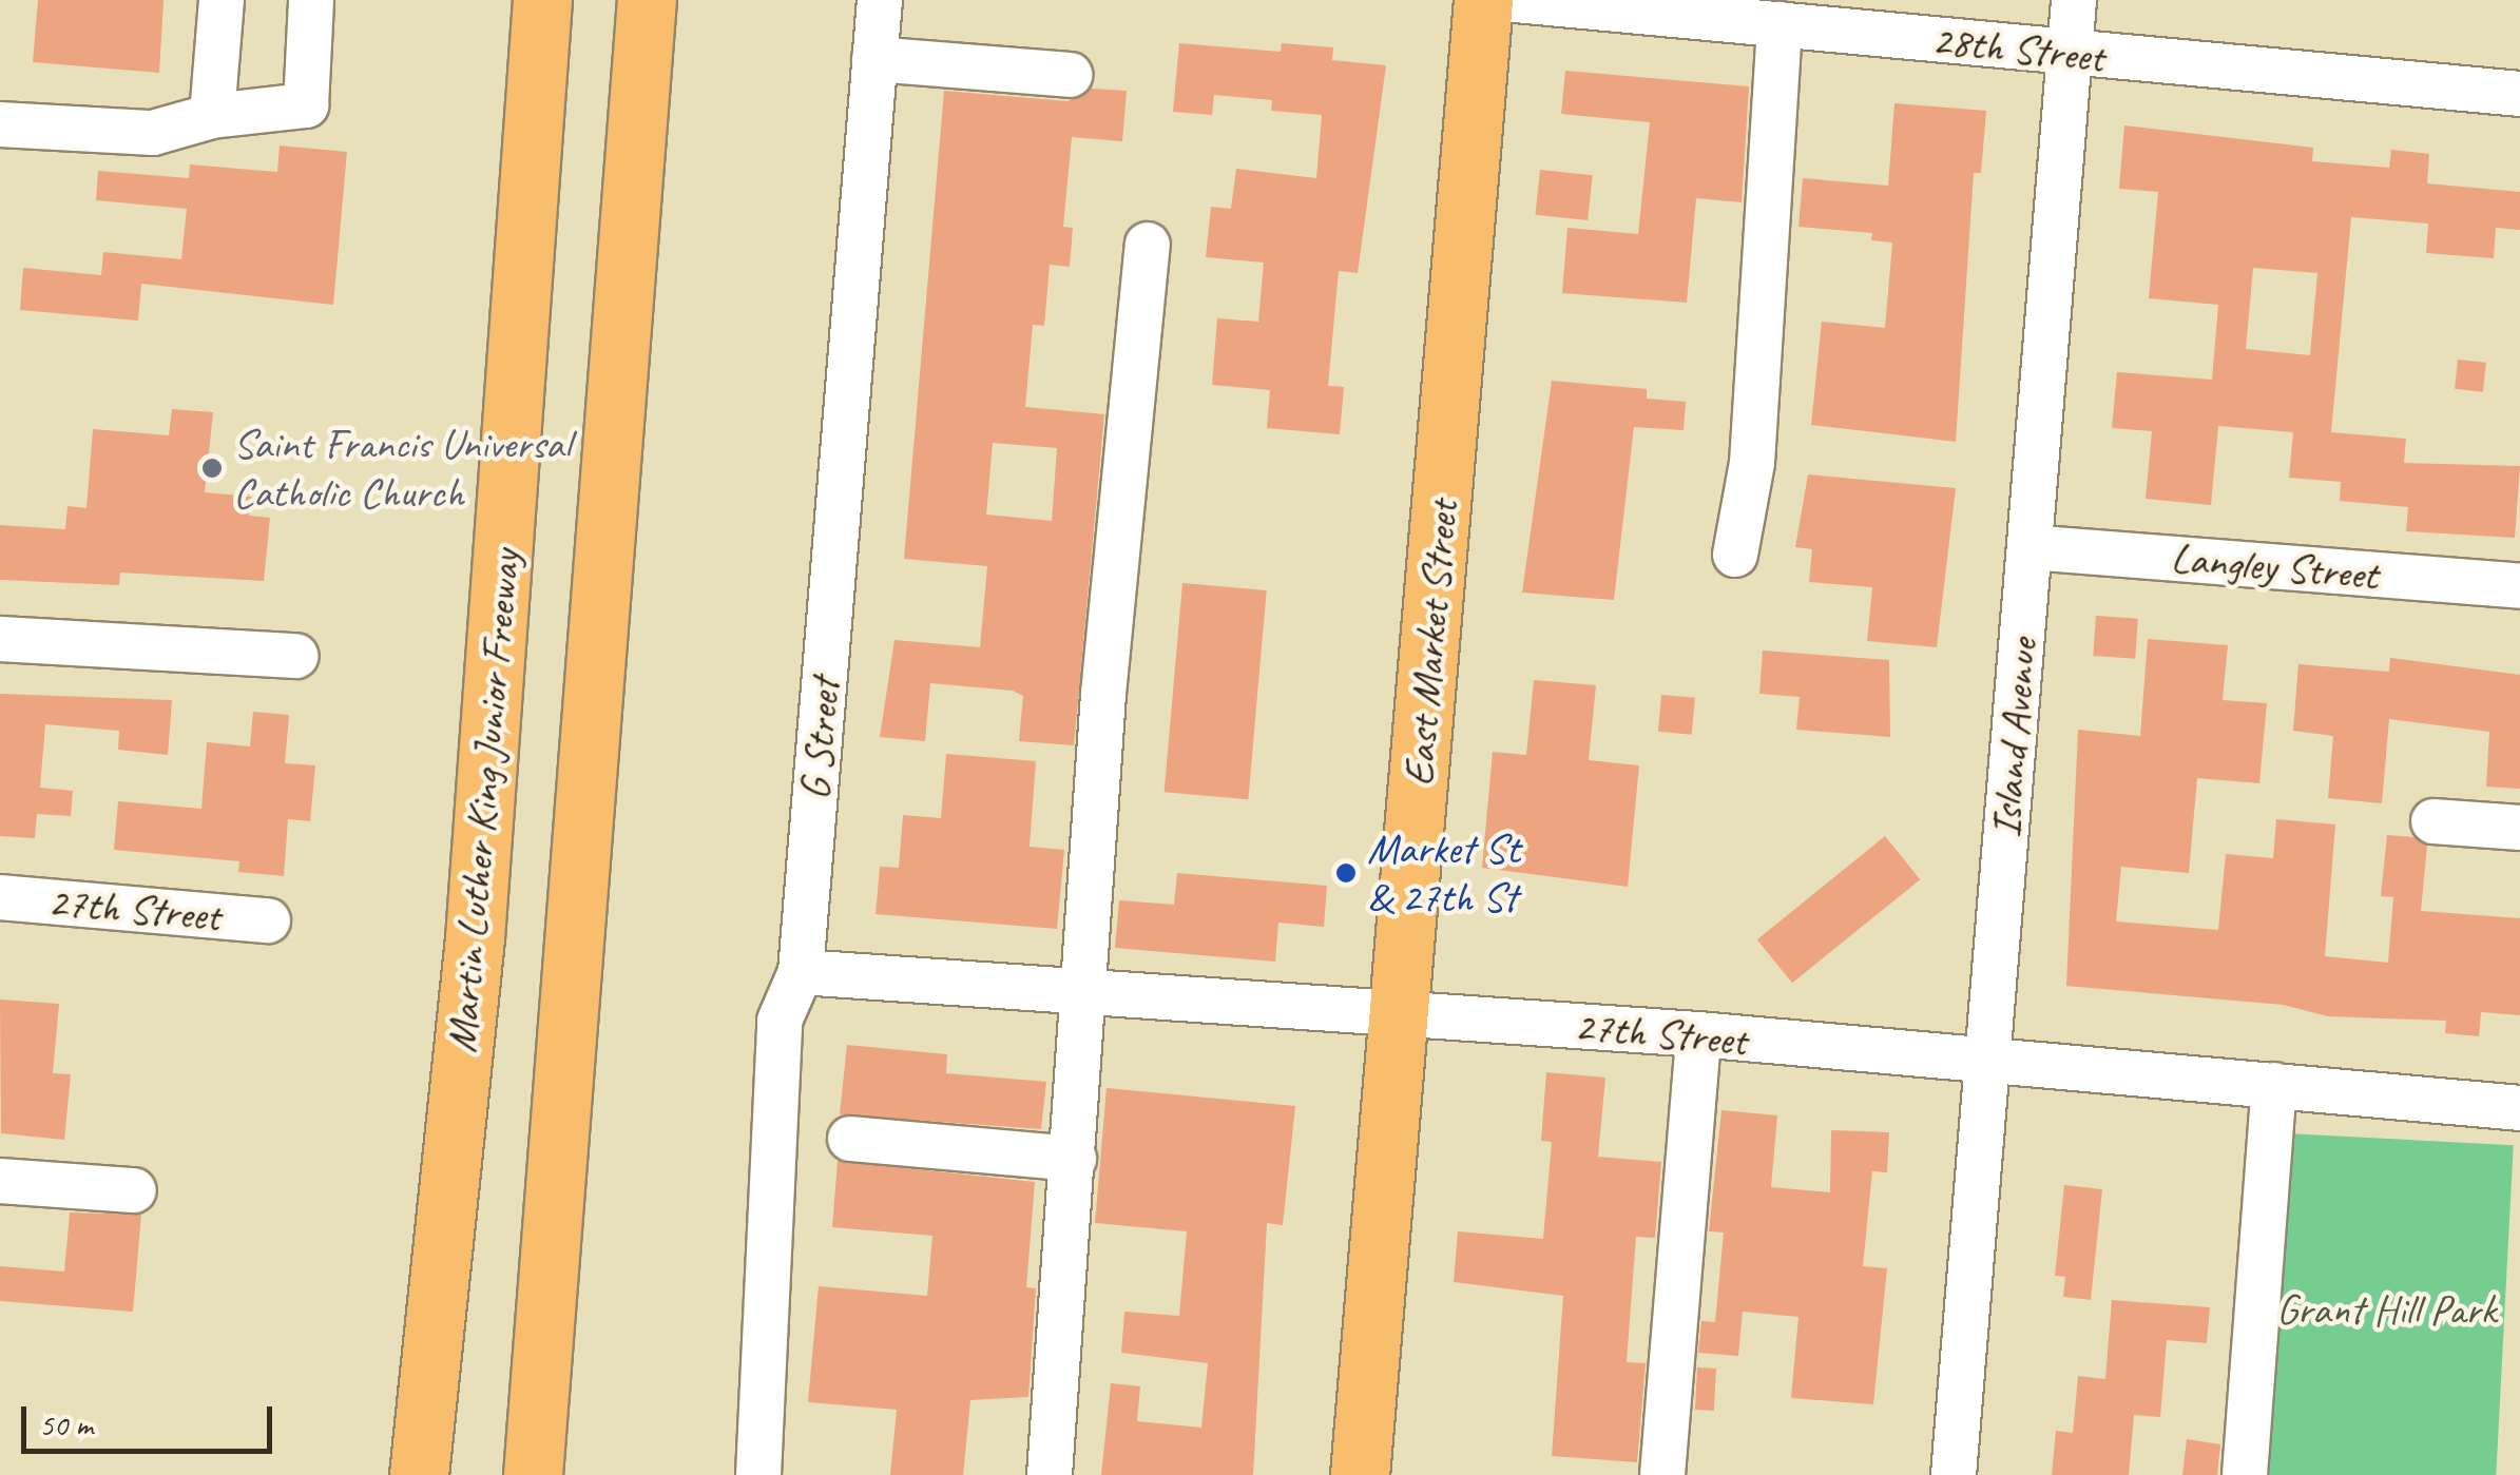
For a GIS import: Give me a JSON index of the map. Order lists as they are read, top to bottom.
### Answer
{
  "streets": {
    "main road": ["East Market Street", "Martin Luther King Junior Freeway"],
    "street": [
      "28th Street",
      "Langley Street",
      "Island Avenue",
      "G Street",
      "27th Street"
    ]
  },
  "crossings": [
    ["28th Street", "Island Avenue"],
    ["Langley Street", "Island Avenue"],
    ["East Market Street", "27th Street"],
    ["Island Avenue", "27th Street"],
    ["G Street", "27th Street"]
  ],
  "parks": ["Grant Hill Park"],
  "places": ["Saint Francis Universal Catholic Church", "Market St & 27th St"],
  "scale_bar": "50 m"
}
